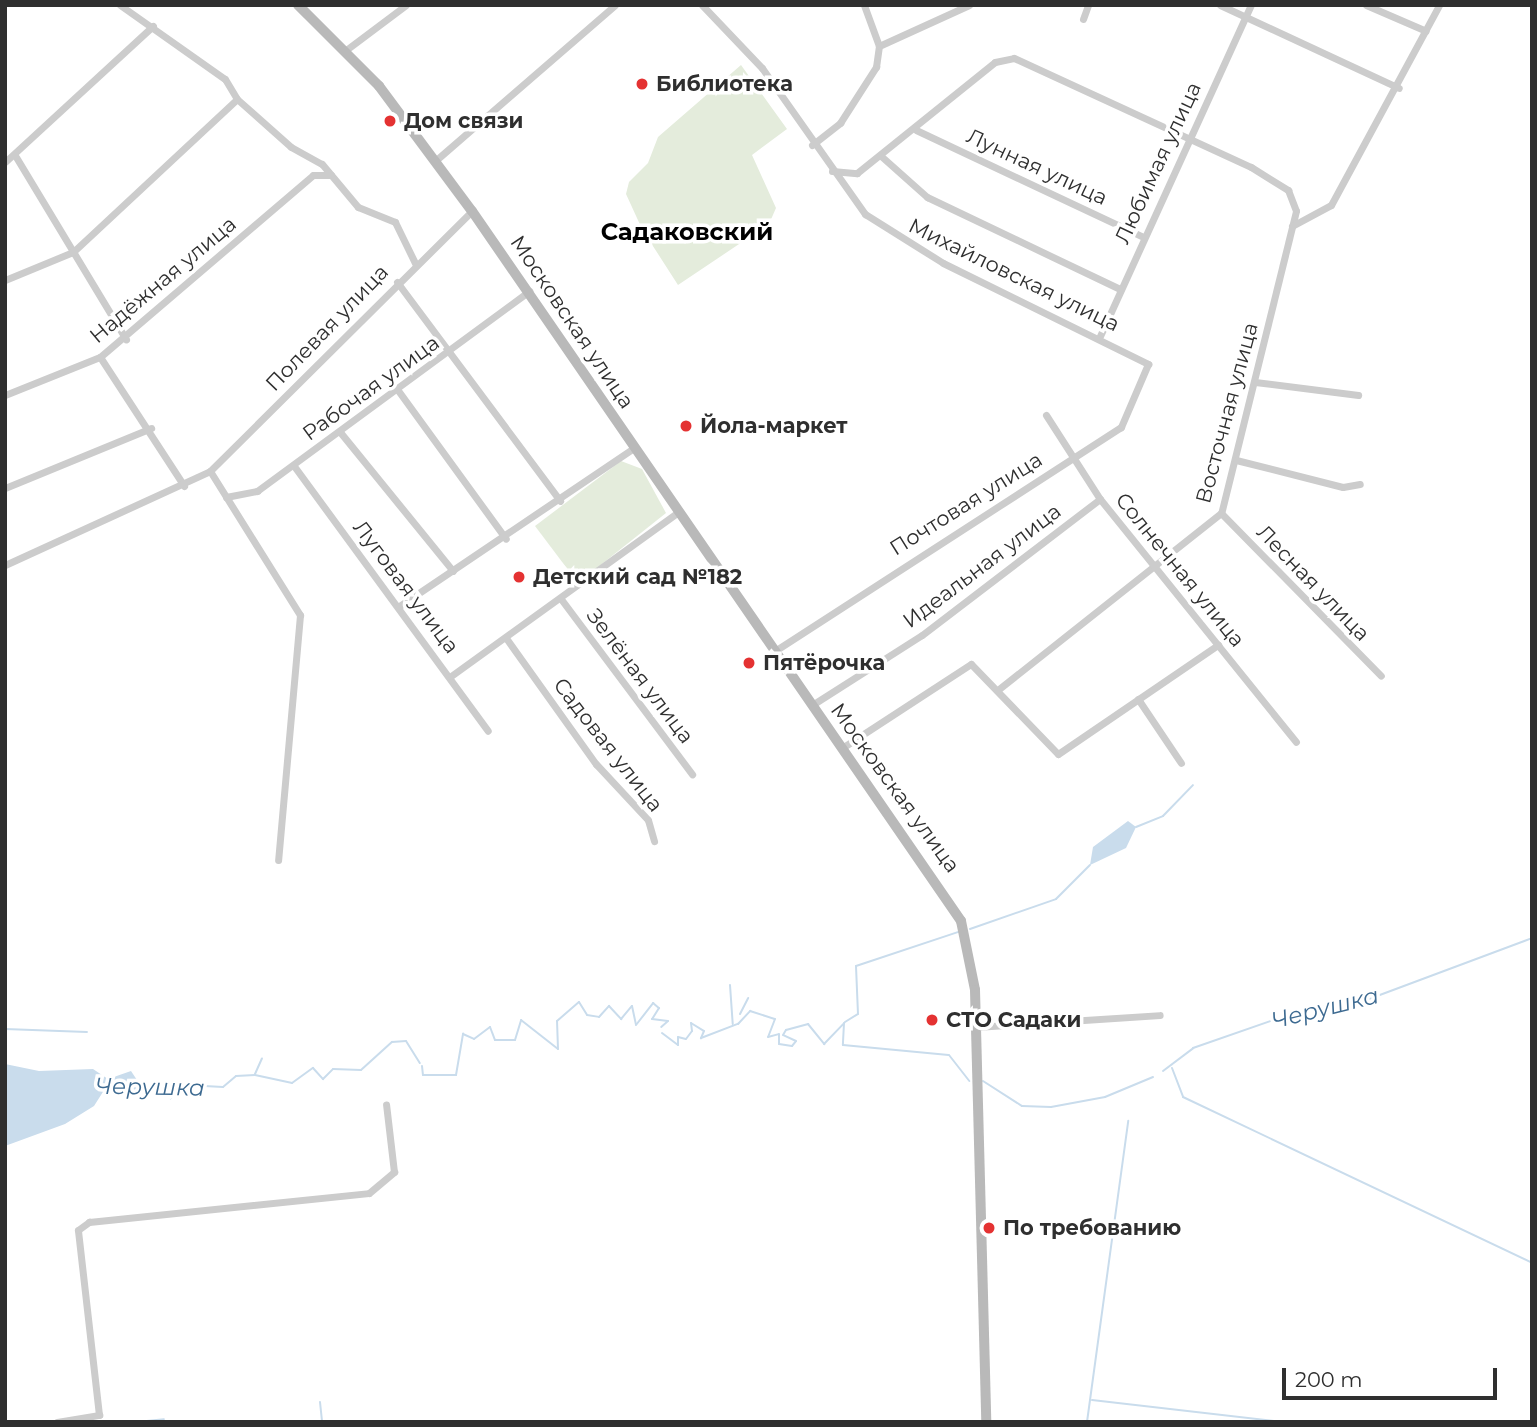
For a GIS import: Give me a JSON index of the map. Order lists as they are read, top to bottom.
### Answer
{
  "streets": {
    "main road": ["Московская улица"],
    "street": [
      "Любимая улица",
      "Лунная улица",
      "Михайловская улица",
      "Надёжная улица",
      "Полевая улица",
      "Рабочая улица",
      "Восточная улица",
      "Почтовая улица",
      "Идеальная улица",
      "Солнечная улица",
      "Лесная улица",
      "Луговая улица",
      "Зелёная улица",
      "Садовая улица"
    ]
  },
  "crossings": [
    ["Любимая улица", "Лунная улица"],
    ["Любимая улица", "Михайловская улица"],
    ["Любимая улица", "Восточная улица"],
    ["Михайловская улица", "Почтовая улица"],
    ["Московская улица", "Полевая улица"],
    ["Московская улица", "Рабочая улица"],
    ["Московская улица", "Почтовая улица"],
    ["Московская улица", "Идеальная улица"],
    ["Рабочая улица", "Луговая улица"],
    ["Восточная улица", "Солнечная улица"],
    ["Восточная улица", "Лесная улица"],
    ["Почтовая улица", "Солнечная улица"],
    ["Идеальная улица", "Солнечная улица"]
  ],
  "districts": ["Садаковский"],
  "water": ["Черушка"],
  "places": [
    "Библиотека",
    "Дом связи",
    "Йола-маркет",
    "Детский сад №182",
    "Пятёрочка",
    "СТО Садаки",
    "По требованию"
  ],
  "scale_bar": "200 m"
}
